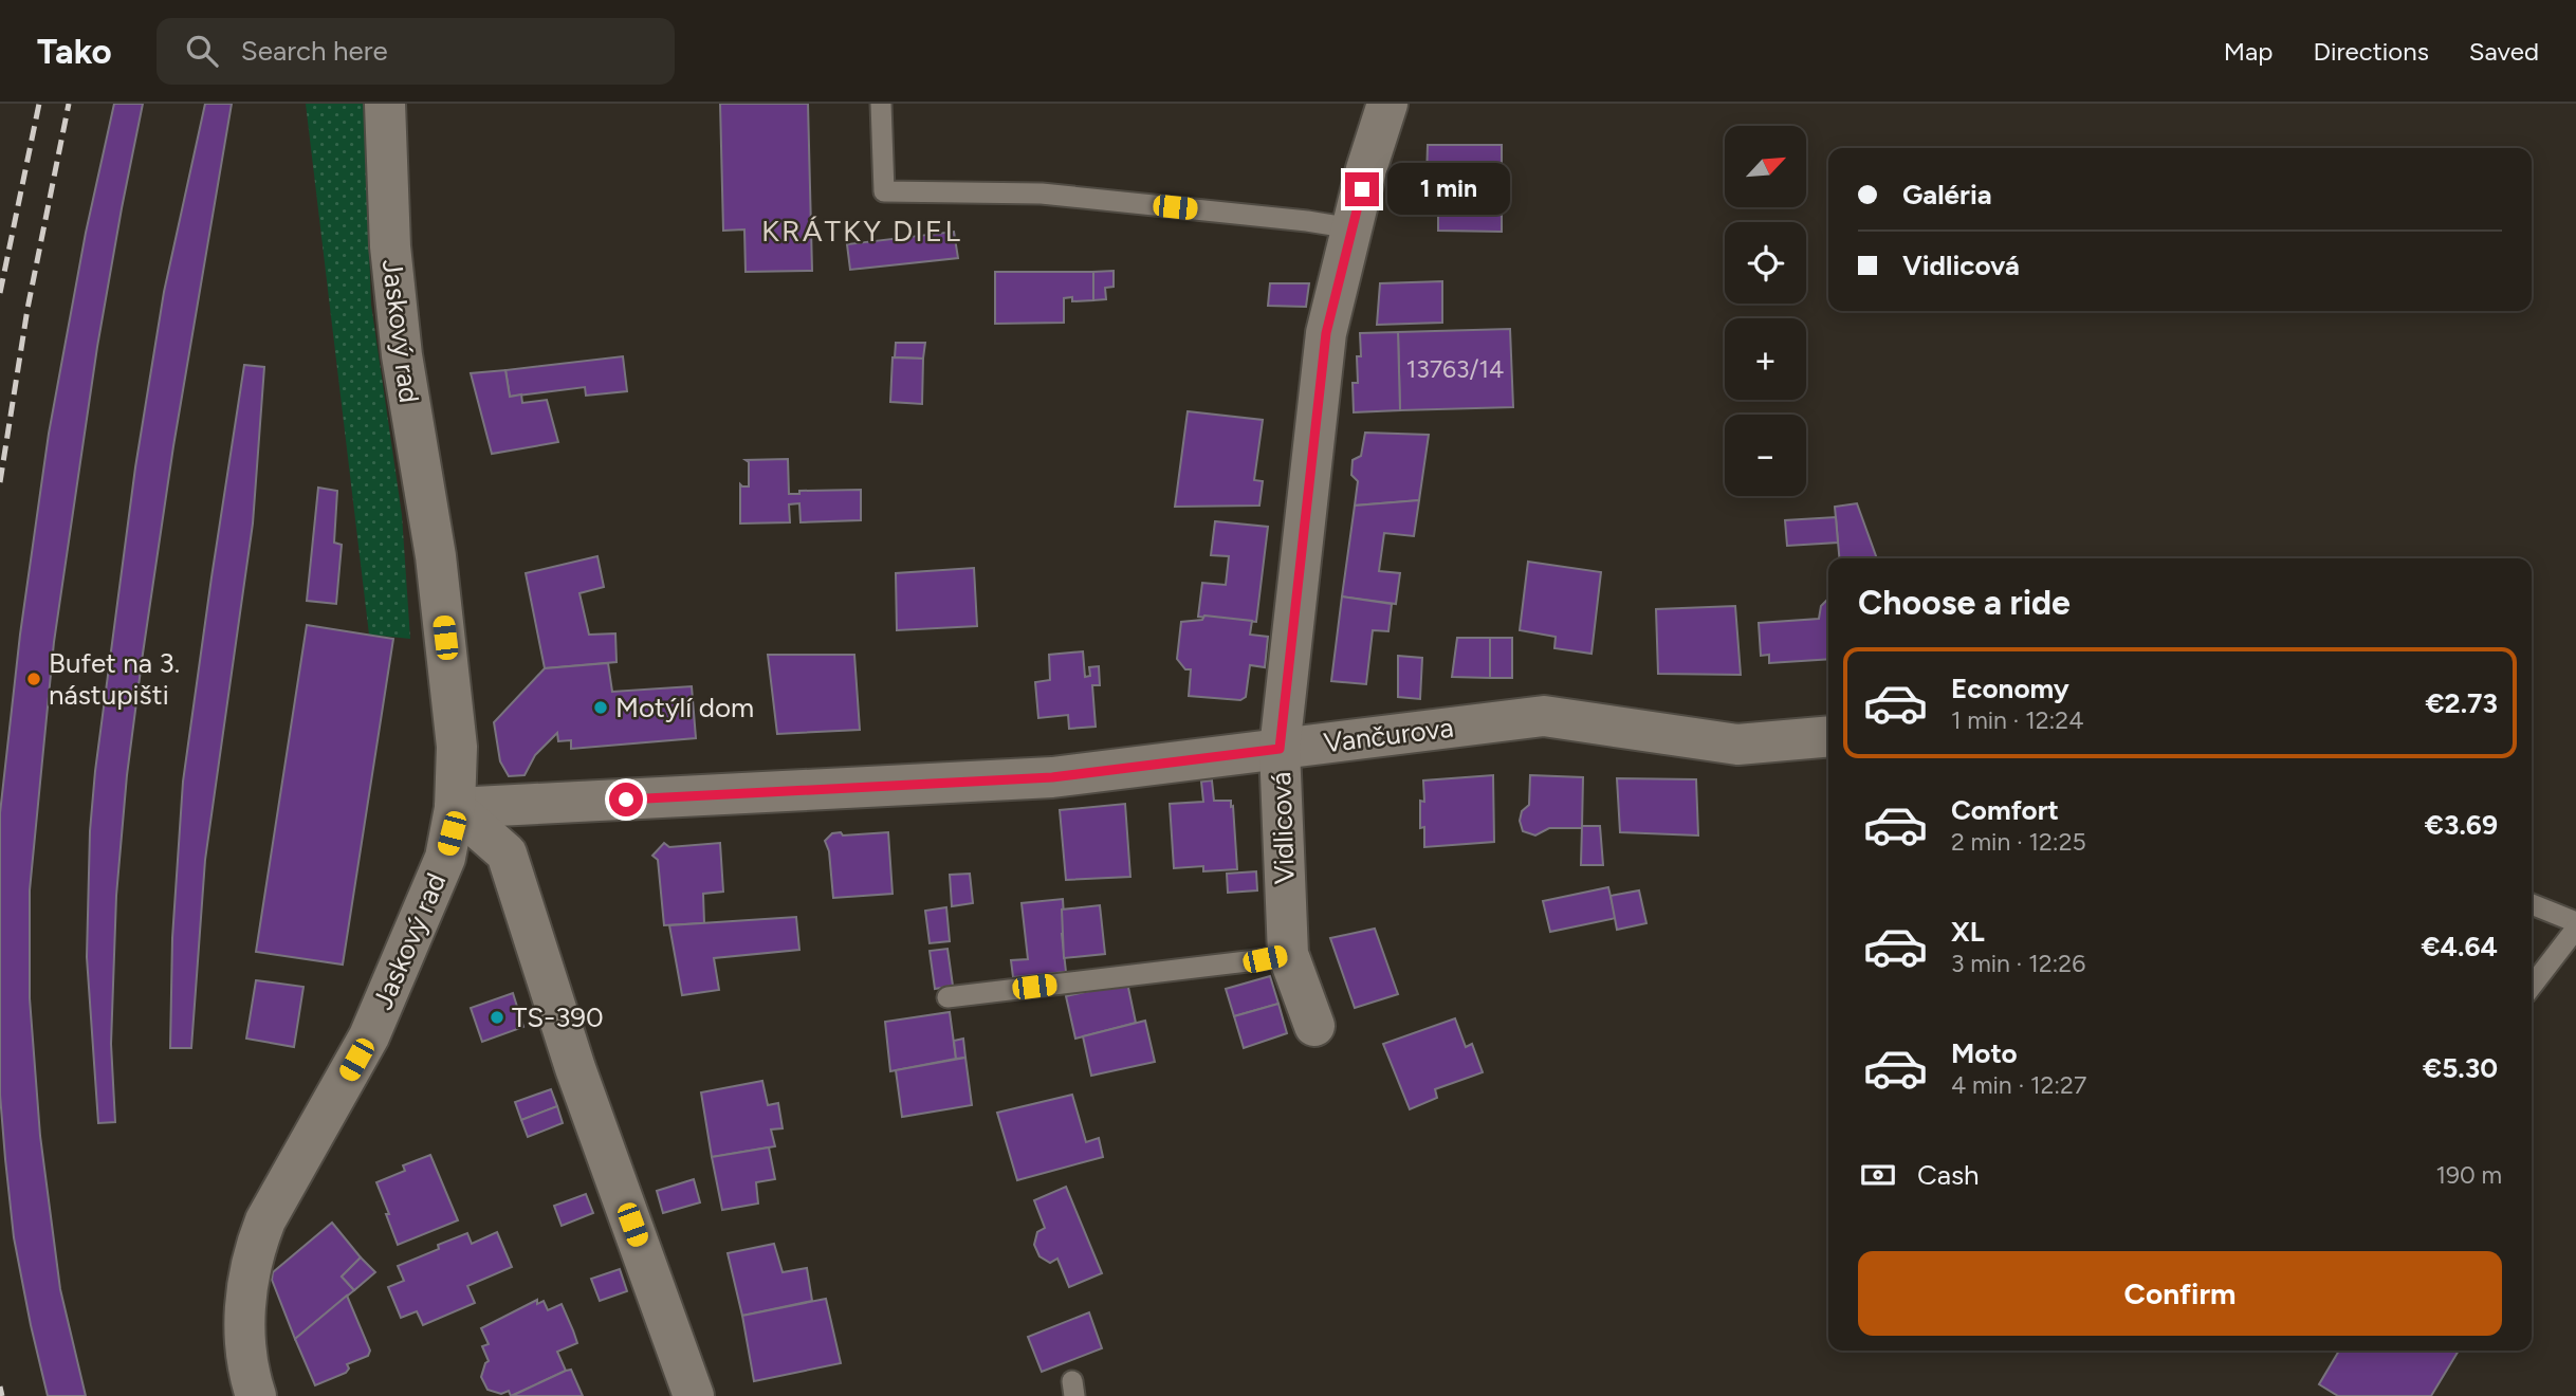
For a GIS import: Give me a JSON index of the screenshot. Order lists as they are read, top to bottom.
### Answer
{
  "streets": {
    "street": ["Jaskový rad", "Vančurova", "Vidlicová"]
  },
  "crossings": [
    ["Jaskový rad", "Vančurova"],
    ["Vančurova", "Vidlicová"]
  ],
  "districts": ["KRÁTKY DIEL"],
  "places": ["Bufet na 3. nástupišti", "Motýlí dom", "TS-390"],
  "house_numbers": ["13763/14"],
  "north": "top right",
  "page": {
    "header": "Tako",
    "search": "Search here",
    "nav": ["Map", "Directions", "Saved"],
    "map_buttons": ["+", "−"],
    "banner": ["Galéria", "Vidlicová"],
    "bubble": "1 min",
    "heading": "Choose a ride",
    "list": [
      {
        "name": "Economy",
        "note": "1 min · 12:24",
        "value": "€2.73"
      },
      {
        "name": "Comfort",
        "note": "2 min · 12:25",
        "value": "€3.69"
      },
      {
        "name": "XL",
        "note": "3 min · 12:26",
        "value": "€4.64"
      },
      {
        "name": "Moto",
        "note": "4 min · 12:27",
        "value": "€5.30"
      }
    ],
    "pay": ["Cash", "190 m"],
    "buttons": "Confirm"
  }
}
